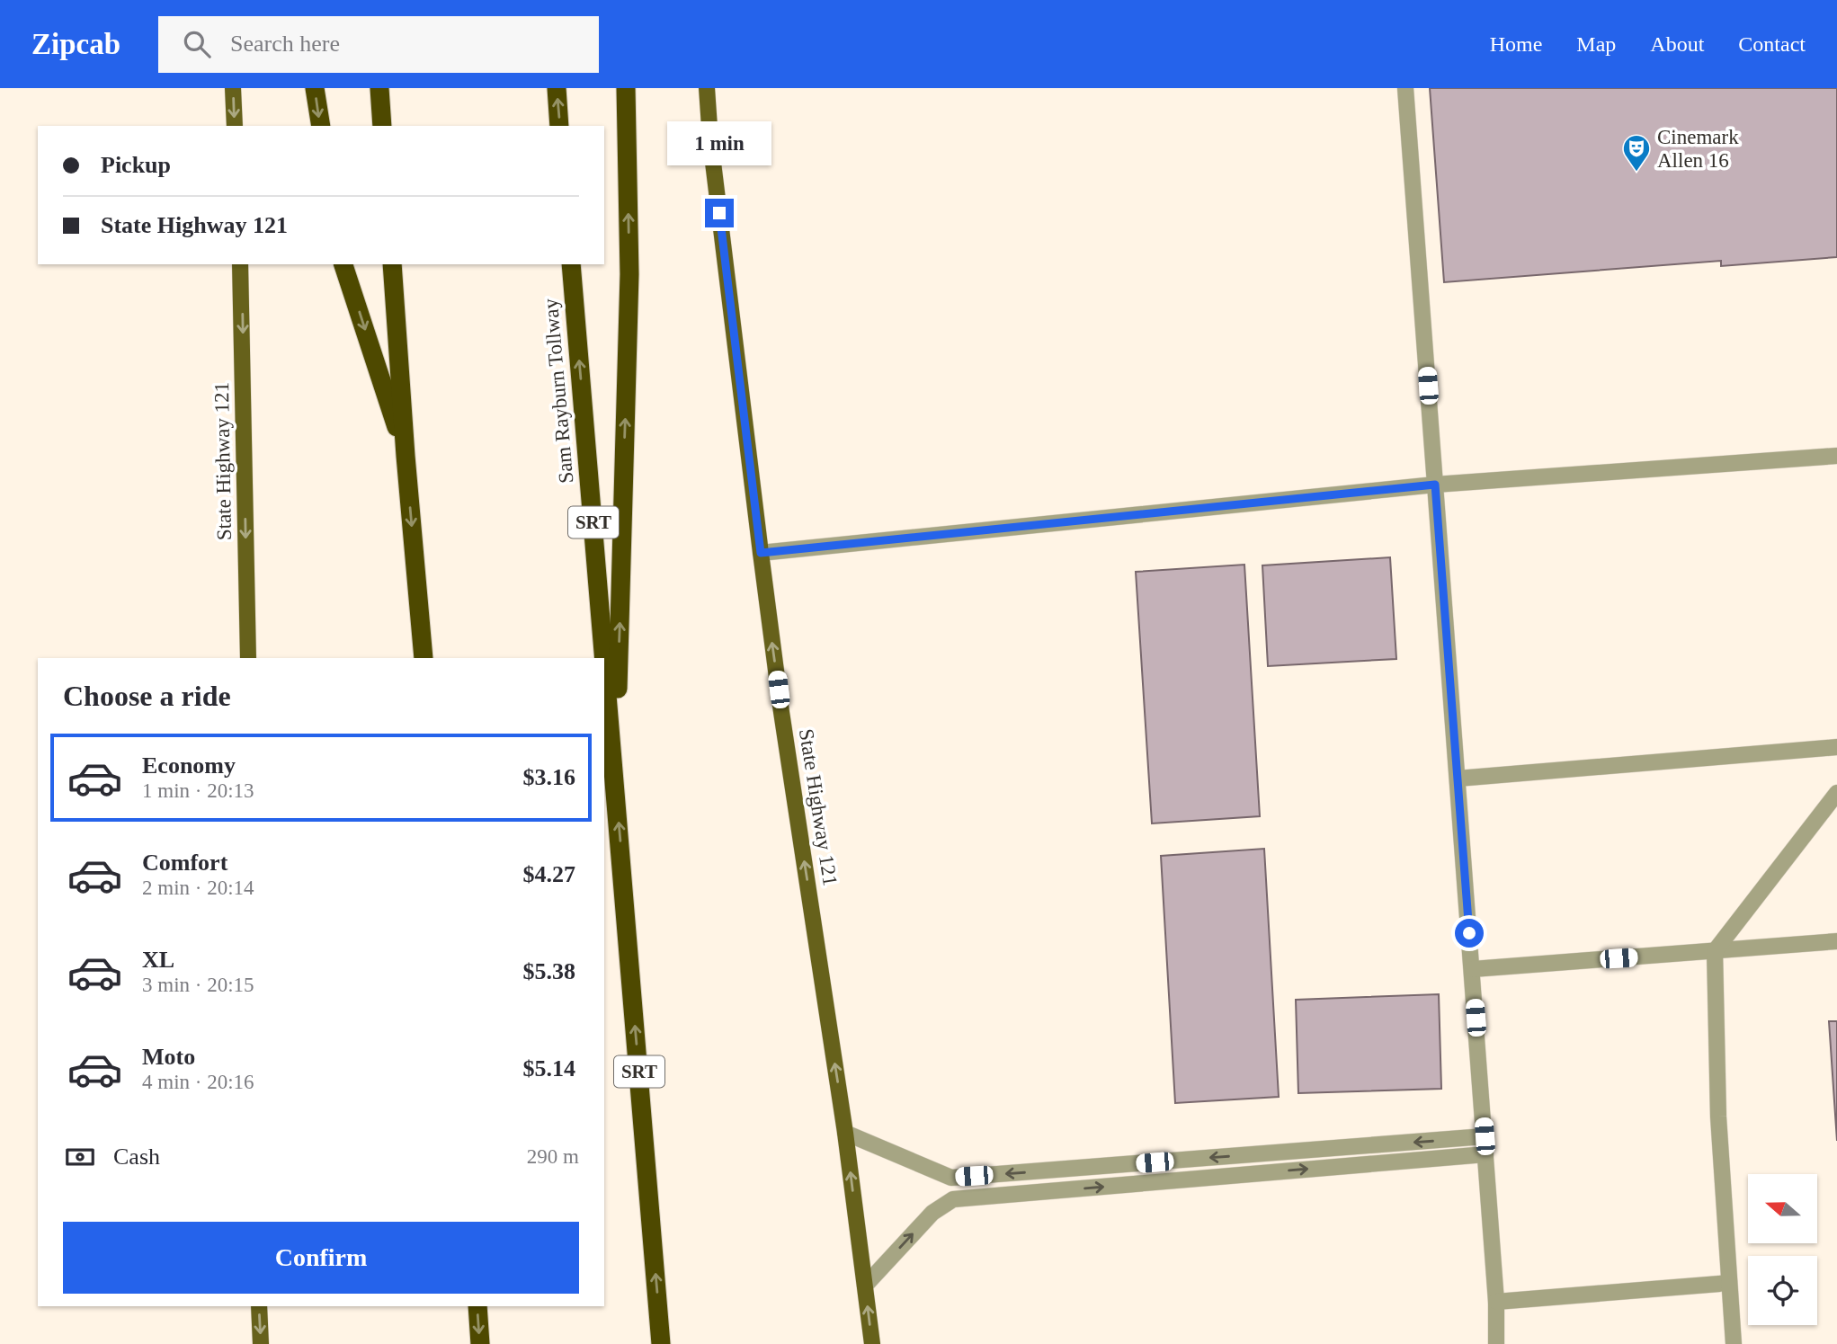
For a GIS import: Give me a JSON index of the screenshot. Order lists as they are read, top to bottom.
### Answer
{
  "streets": {
    "highway": ["Sam Rayburn Tollway", "SRT"],
    "main road": ["State Highway 121"]
  },
  "places": {
    "theatre": ["Cinemark Allen 16"]
  },
  "north": "left",
  "page": {
    "header": "Zipcab",
    "search": "Search here",
    "nav": [
      "Home",
      "Map",
      "About",
      "Contact"
    ],
    "bubble": "1 min",
    "banner": ["Pickup", "State Highway 121"],
    "heading": "Choose a ride",
    "list": [
      {
        "name": "Economy",
        "note": "1 min · 20:13",
        "value": "$3.16"
      },
      {
        "name": "Comfort",
        "note": "2 min · 20:14",
        "value": "$4.27"
      },
      {
        "name": "XL",
        "note": "3 min · 20:15",
        "value": "$5.38"
      },
      {
        "name": "Moto",
        "note": "4 min · 20:16",
        "value": "$5.14"
      }
    ],
    "pay": ["Cash", "290 m"],
    "buttons": "Confirm"
  }
}
